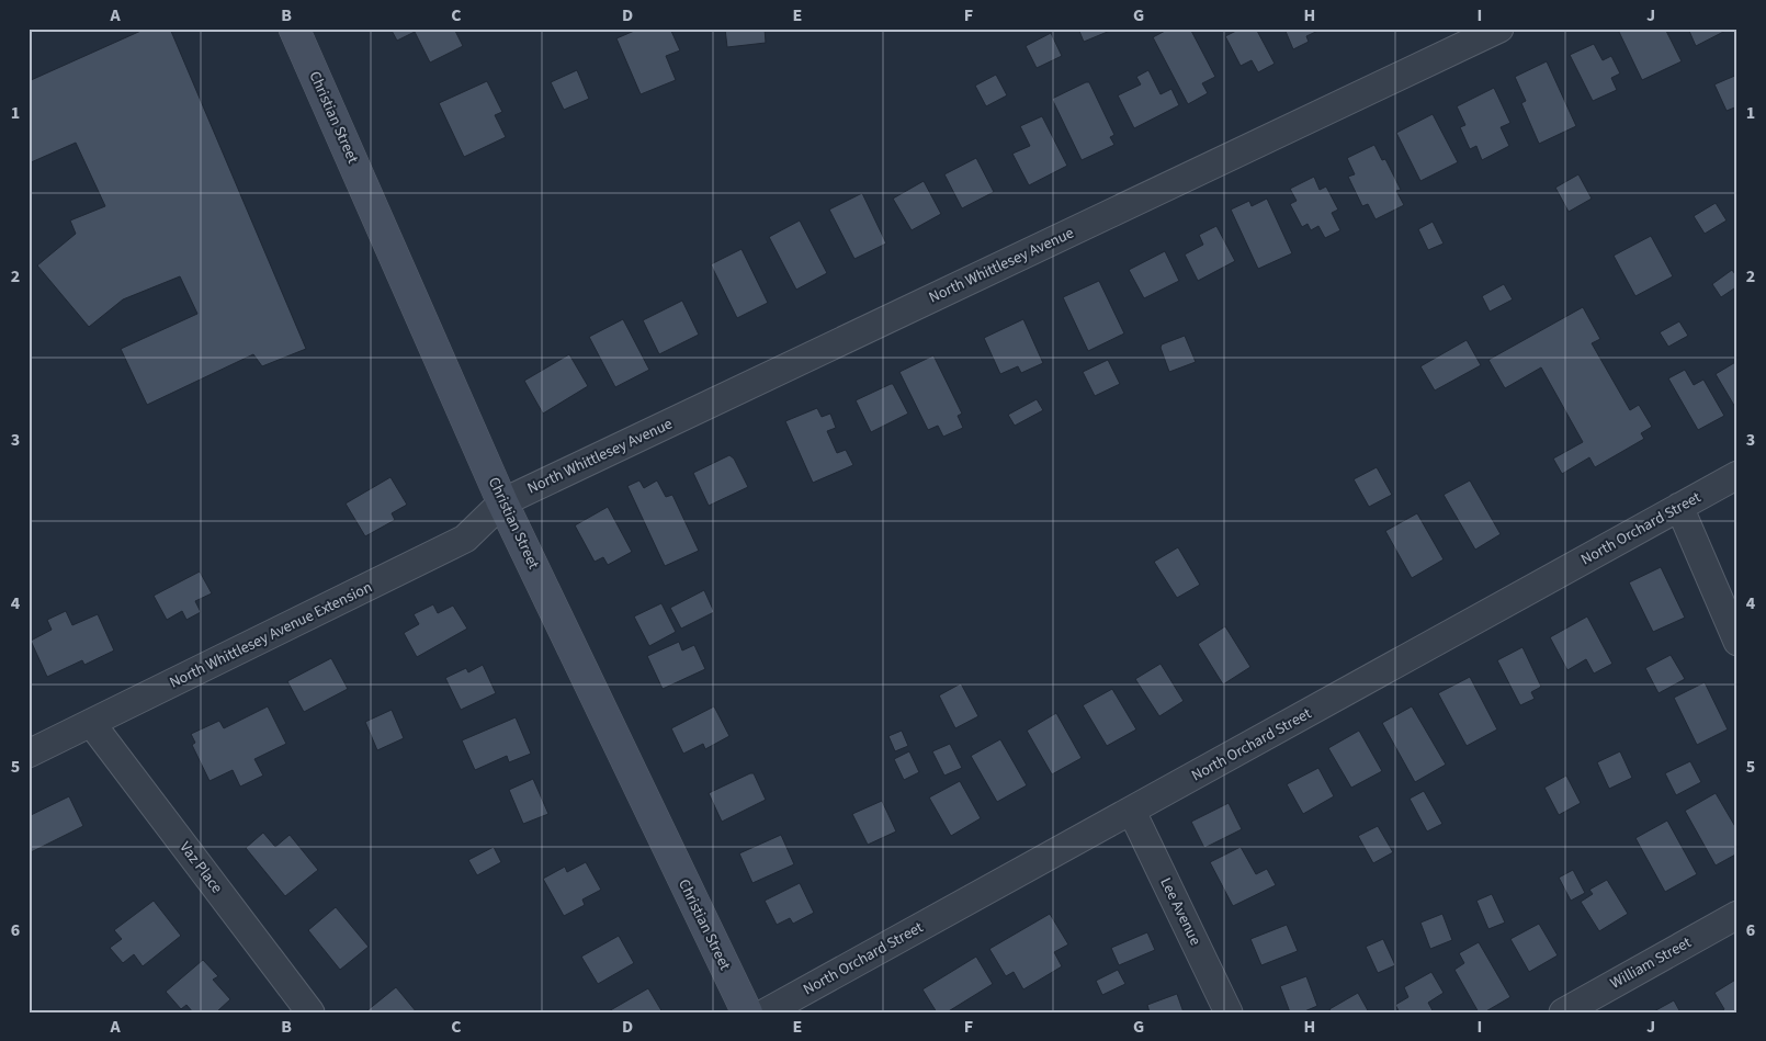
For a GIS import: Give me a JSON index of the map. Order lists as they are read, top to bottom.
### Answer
{
  "streets": {
    "main road": ["Christian Street"],
    "street": [
      "North Whittlesey Avenue",
      "North Orchard Street",
      "North Whittlesey Avenue Extension",
      "Vaz Place",
      "Lee Avenue",
      "William Street"
    ]
  },
  "crossings": [
    ["Christian Street", "North Whittlesey Avenue"],
    ["Christian Street", "North Whittlesey Avenue Extension"],
    ["North Whittlesey Avenue", "North Whittlesey Avenue Extension"],
    ["North Orchard Street", "Lee Avenue"],
    ["North Whittlesey Avenue Extension", "Vaz Place"]
  ],
  "grid": {
    "columns": [
      "A",
      "B",
      "C",
      "D",
      "E",
      "F",
      "G",
      "H",
      "I",
      "J"
    ],
    "rows": [
      "1",
      "2",
      "3",
      "4",
      "5",
      "6"
    ]
  }
}
